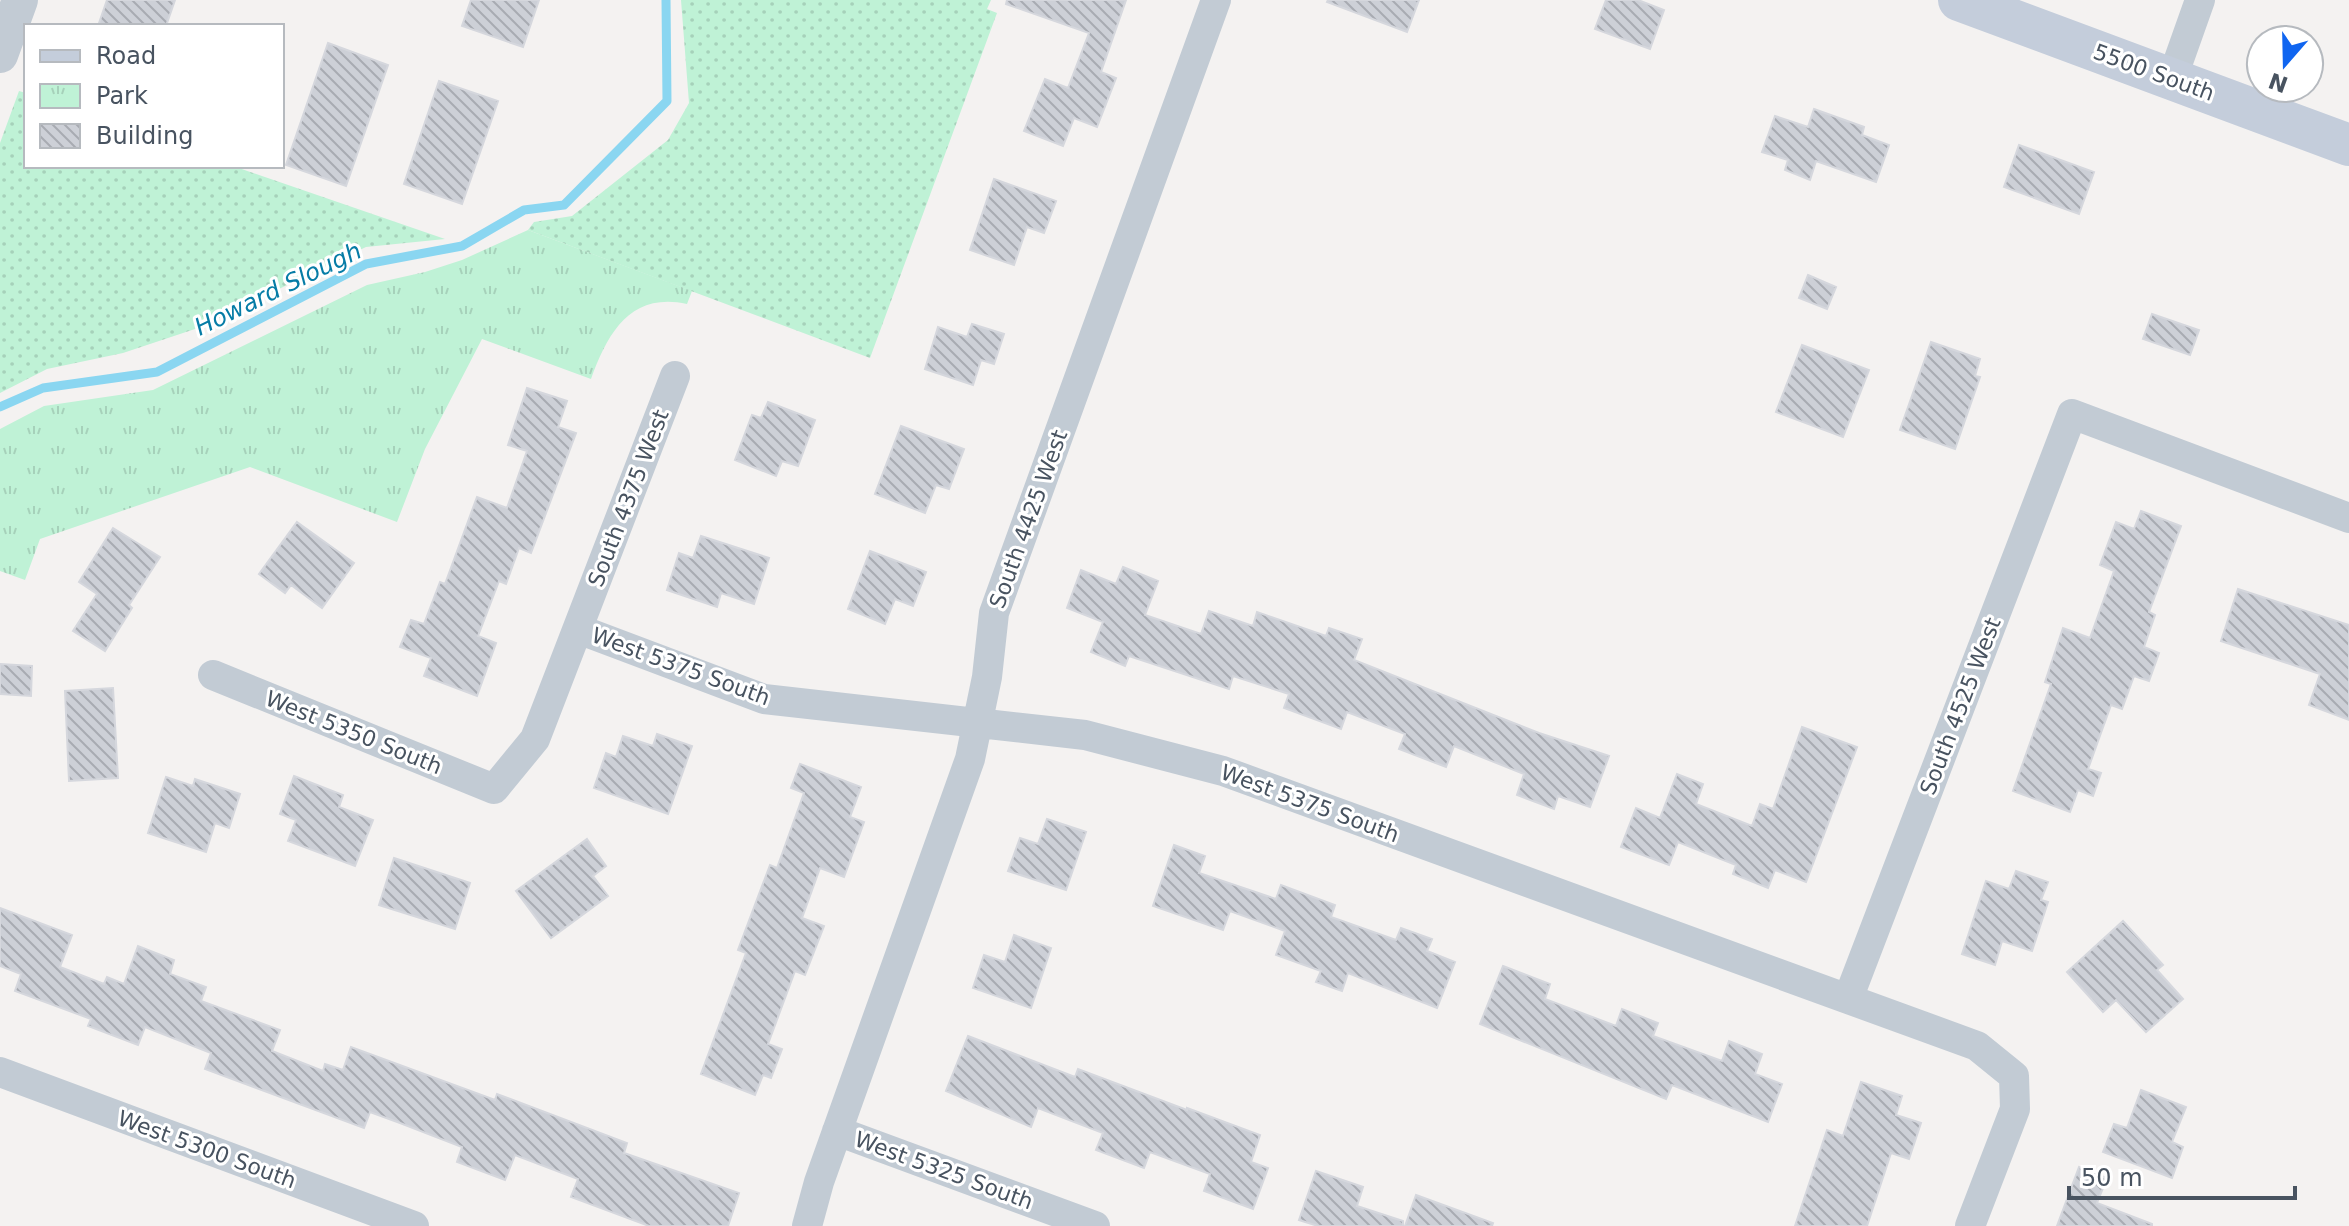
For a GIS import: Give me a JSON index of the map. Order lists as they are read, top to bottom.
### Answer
{
  "streets": {
    "main road": ["5500 South"],
    "street": [
      "South 4375 West",
      "South 4425 West",
      "West 5375 South",
      "South 4525 West",
      "West 5350 South",
      "West 5300 South",
      "West 5325 South"
    ]
  },
  "crossings": [
    ["South 4375 West", "West 5375 South"],
    ["South 4375 West", "West 5350 South"],
    ["South 4425 West", "West 5375 South"],
    ["South 4425 West", "West 5325 South"],
    ["West 5375 South", "South 4525 West"]
  ],
  "water": ["Howard Slough"],
  "legend": ["Road", "Park", "Building"],
  "scale_bar": "50 m",
  "north": "bottom"
}
